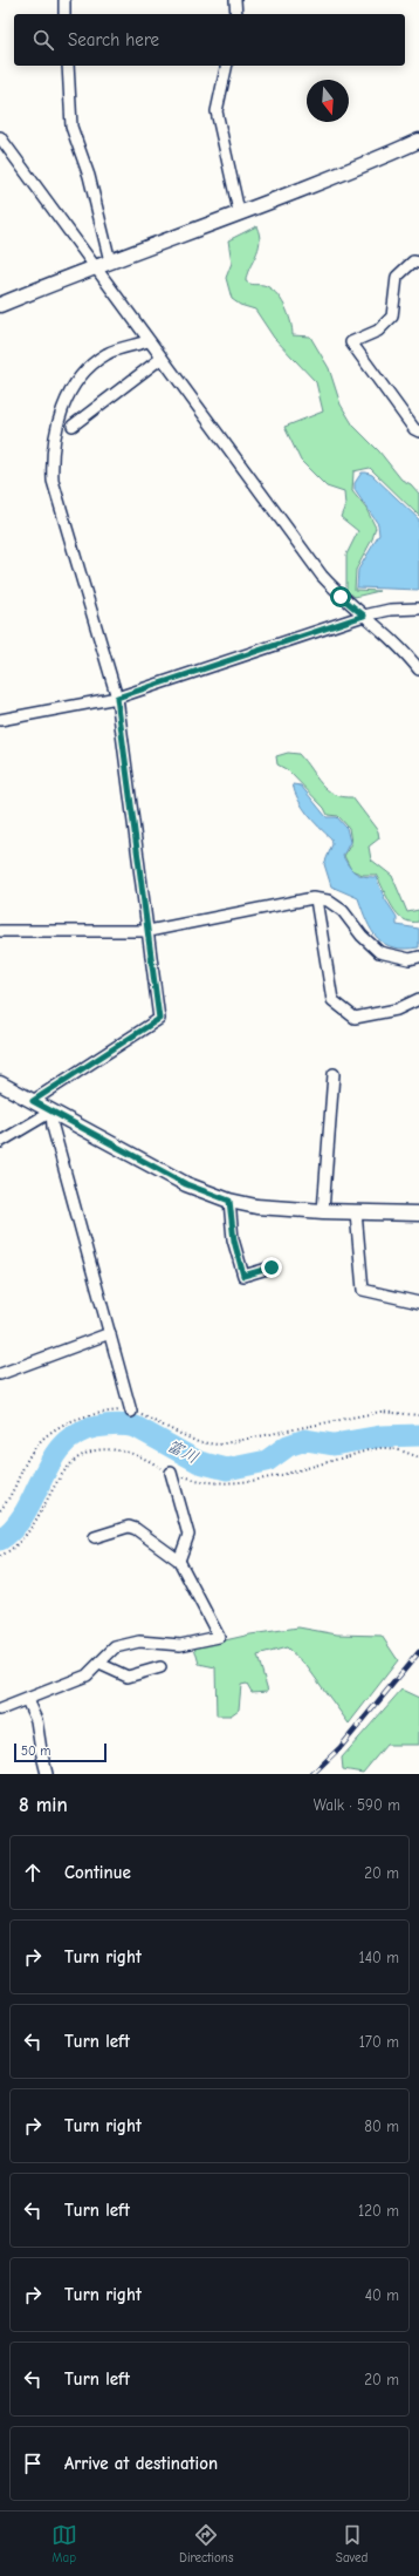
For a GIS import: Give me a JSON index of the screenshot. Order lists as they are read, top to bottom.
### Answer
{
  "water": ["富川"],
  "scale_bar": "50 m",
  "north": "bottom",
  "page": {
    "search": "Search here",
    "scale": "50 m",
    "heading": ["8 min", "Walk · 590 m"],
    "list": [
      ["Continue", "20 m"],
      ["Turn right", "140 m"],
      ["Turn left", "170 m"],
      ["Turn right", "80 m"],
      ["Turn left", "120 m"],
      ["Turn right", "40 m"],
      ["Turn left", "20 m"],
      "Arrive at destination"
    ],
    "nav": ["Map", "Directions", "Saved"]
  }
}
